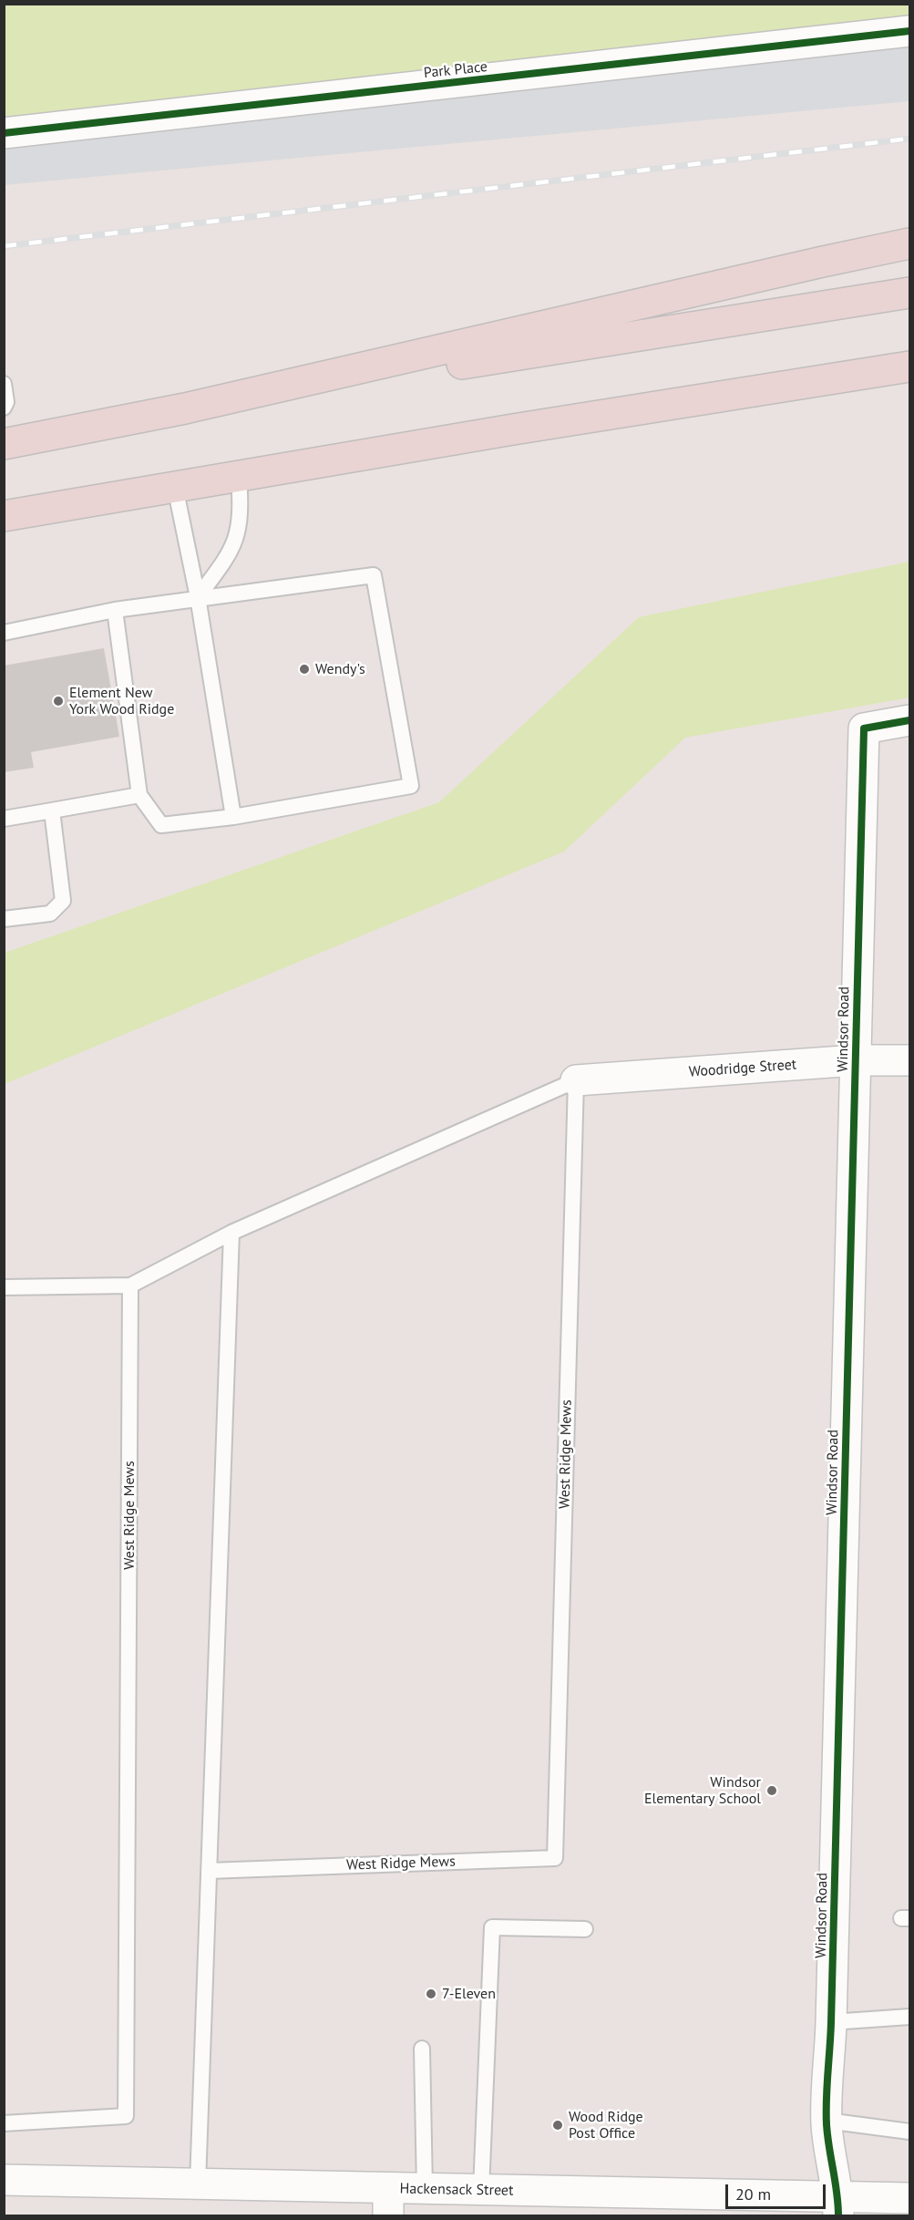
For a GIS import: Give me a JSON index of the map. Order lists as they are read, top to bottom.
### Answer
{
  "streets": {
    "street": [
      "Park Place",
      "Windsor Road",
      "Woodridge Street",
      "Hackensack Street"
    ],
    "lane": ["West Ridge Mews"]
  },
  "crossings": [
    ["Windsor Road", "Woodridge Street"],
    ["Windsor Road", "Hackensack Street"],
    ["Woodridge Street", "West Ridge Mews"]
  ],
  "places": [
    "Wendy's",
    "Element New York Wood Ridge",
    "Windsor Elementary School",
    "7-Eleven",
    "Wood Ridge Post Office"
  ],
  "scale_bar": "20 m"
}
